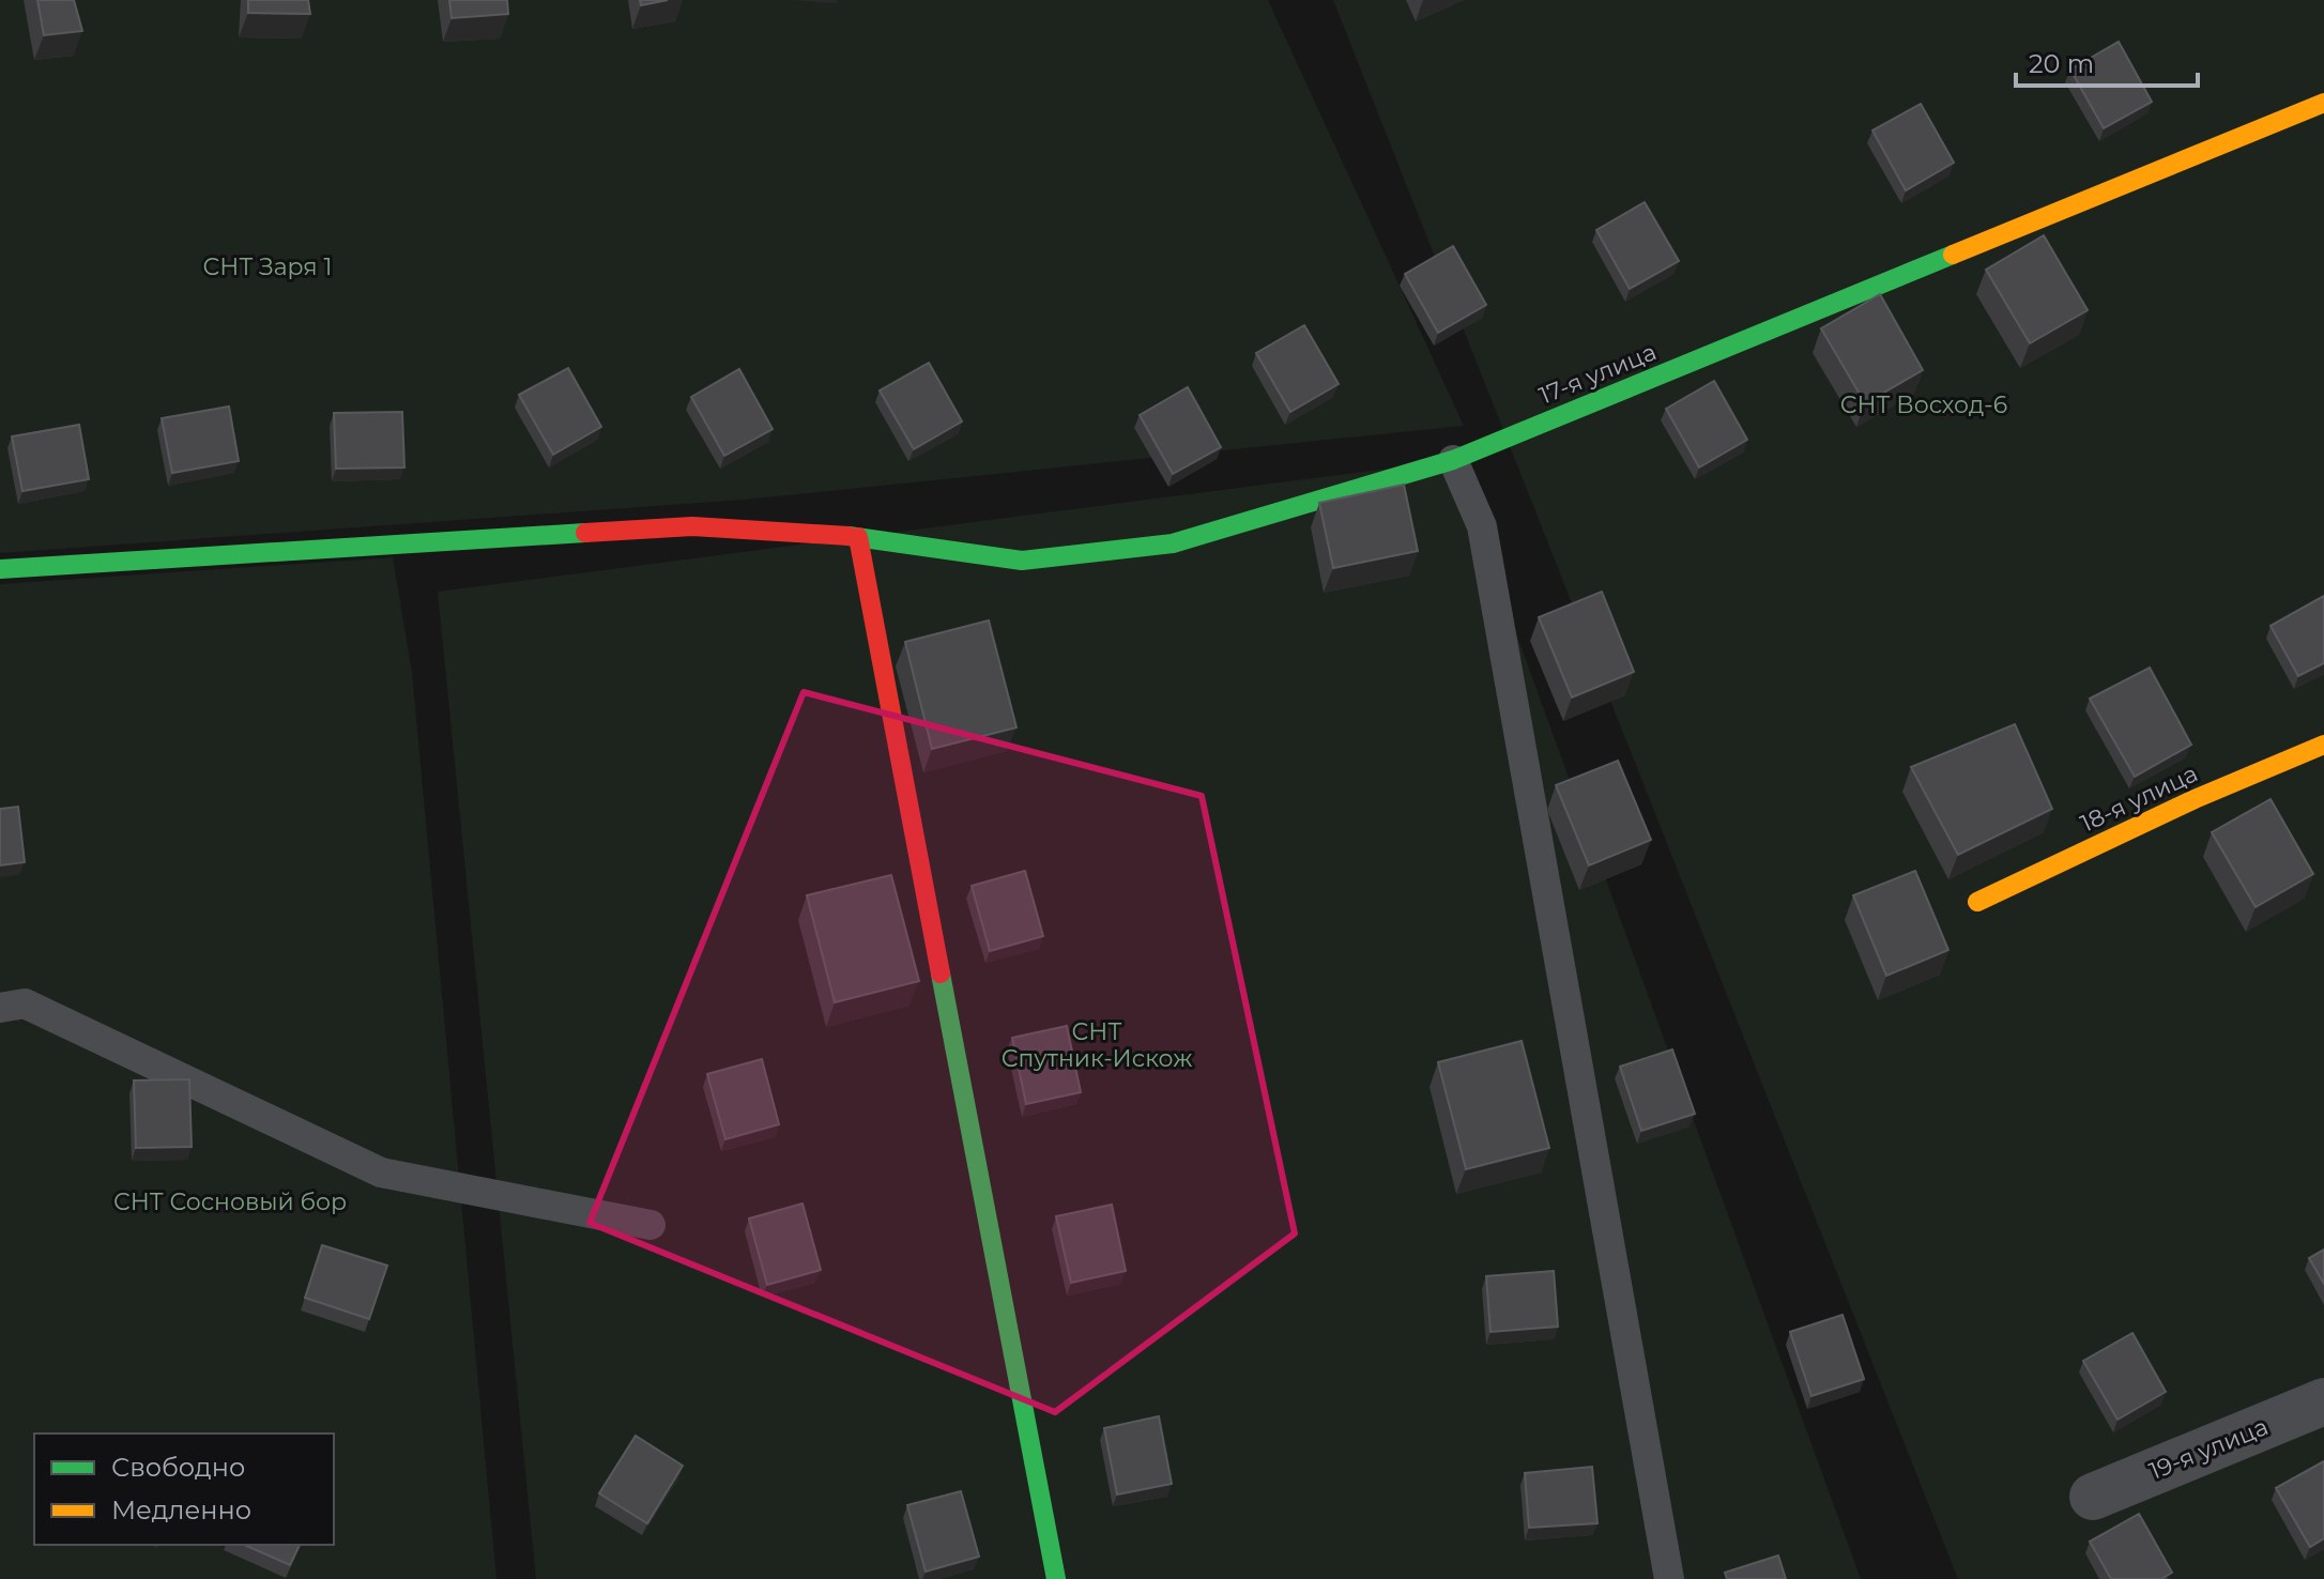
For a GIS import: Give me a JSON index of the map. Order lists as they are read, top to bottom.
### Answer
{
  "streets": {
    "street": ["17-я улица", "18-я улица", "19-я улица"]
  },
  "parks": [
    "СНТ Заря 1",
    "СНТ Восход-6",
    "СНТ Спутник-Искож",
    "СНТ Сосновый бор"
  ],
  "legend": ["Свободно", "Медленно"],
  "scale_bar": "20 m"
}
